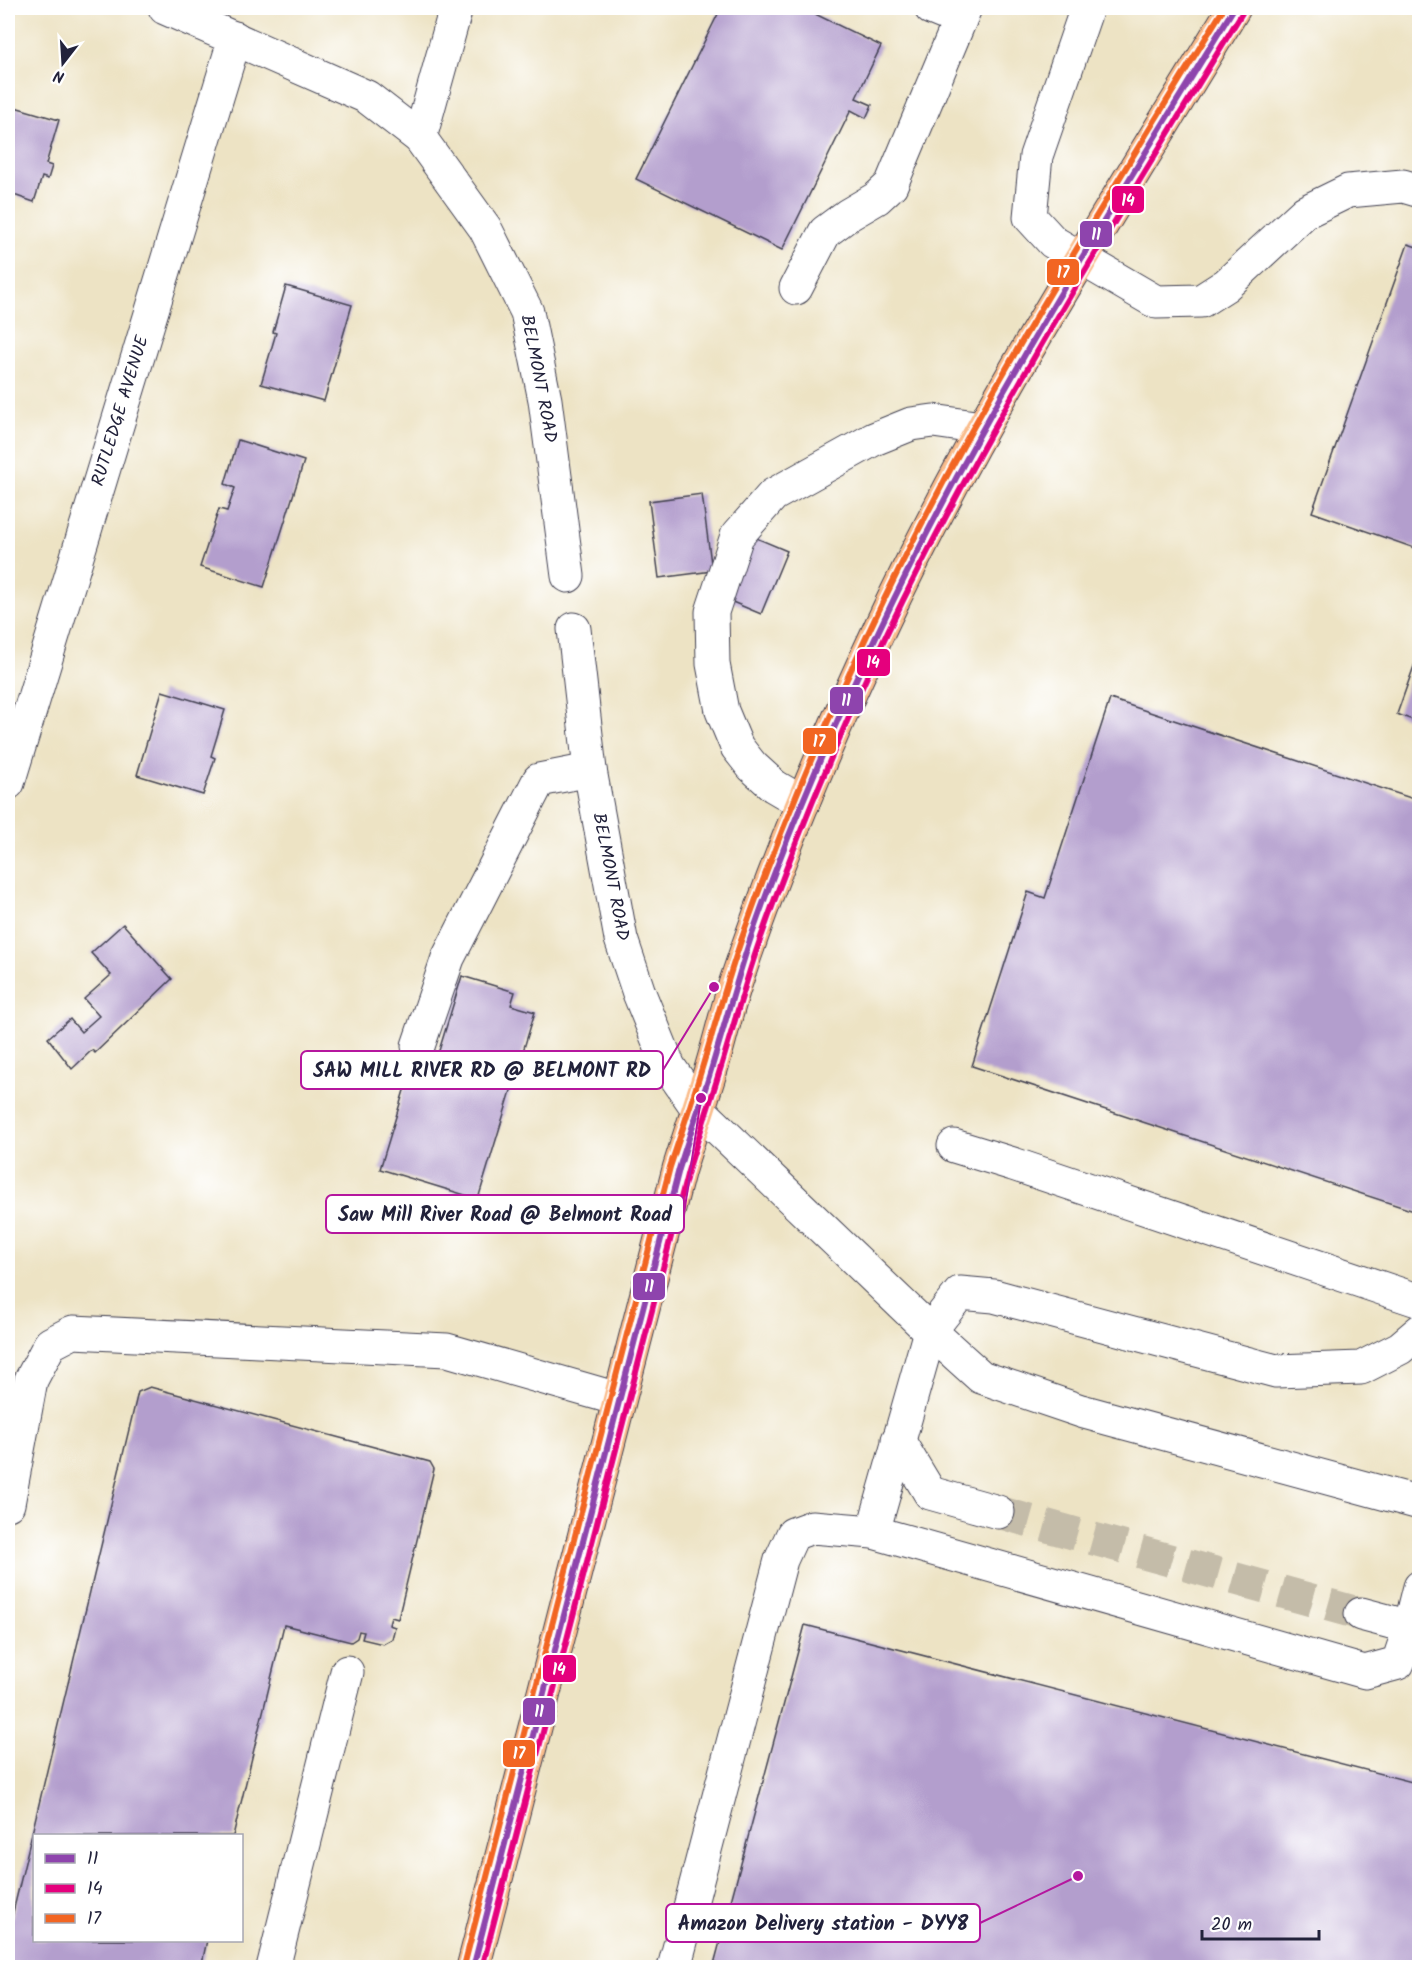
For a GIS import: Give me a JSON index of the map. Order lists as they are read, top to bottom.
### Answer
{
  "streets": {
    "street": ["BELMONT ROAD", "RUTLEDGE AVENUE"]
  },
  "crossings": [
    ["BELMONT ROAD", "RUTLEDGE AVENUE"]
  ],
  "places": ["SAW MILL RIVER RD @ BELMONT RD", "Saw Mill River Road @ Belmont Road", "Amazon Delivery station - DYY8"],
  "lines": ["transit line 11", "transit line 17", "transit line 14"],
  "legend": ["11", "14", "17"],
  "scale_bar": "20 m",
  "north": "bottom"
}
